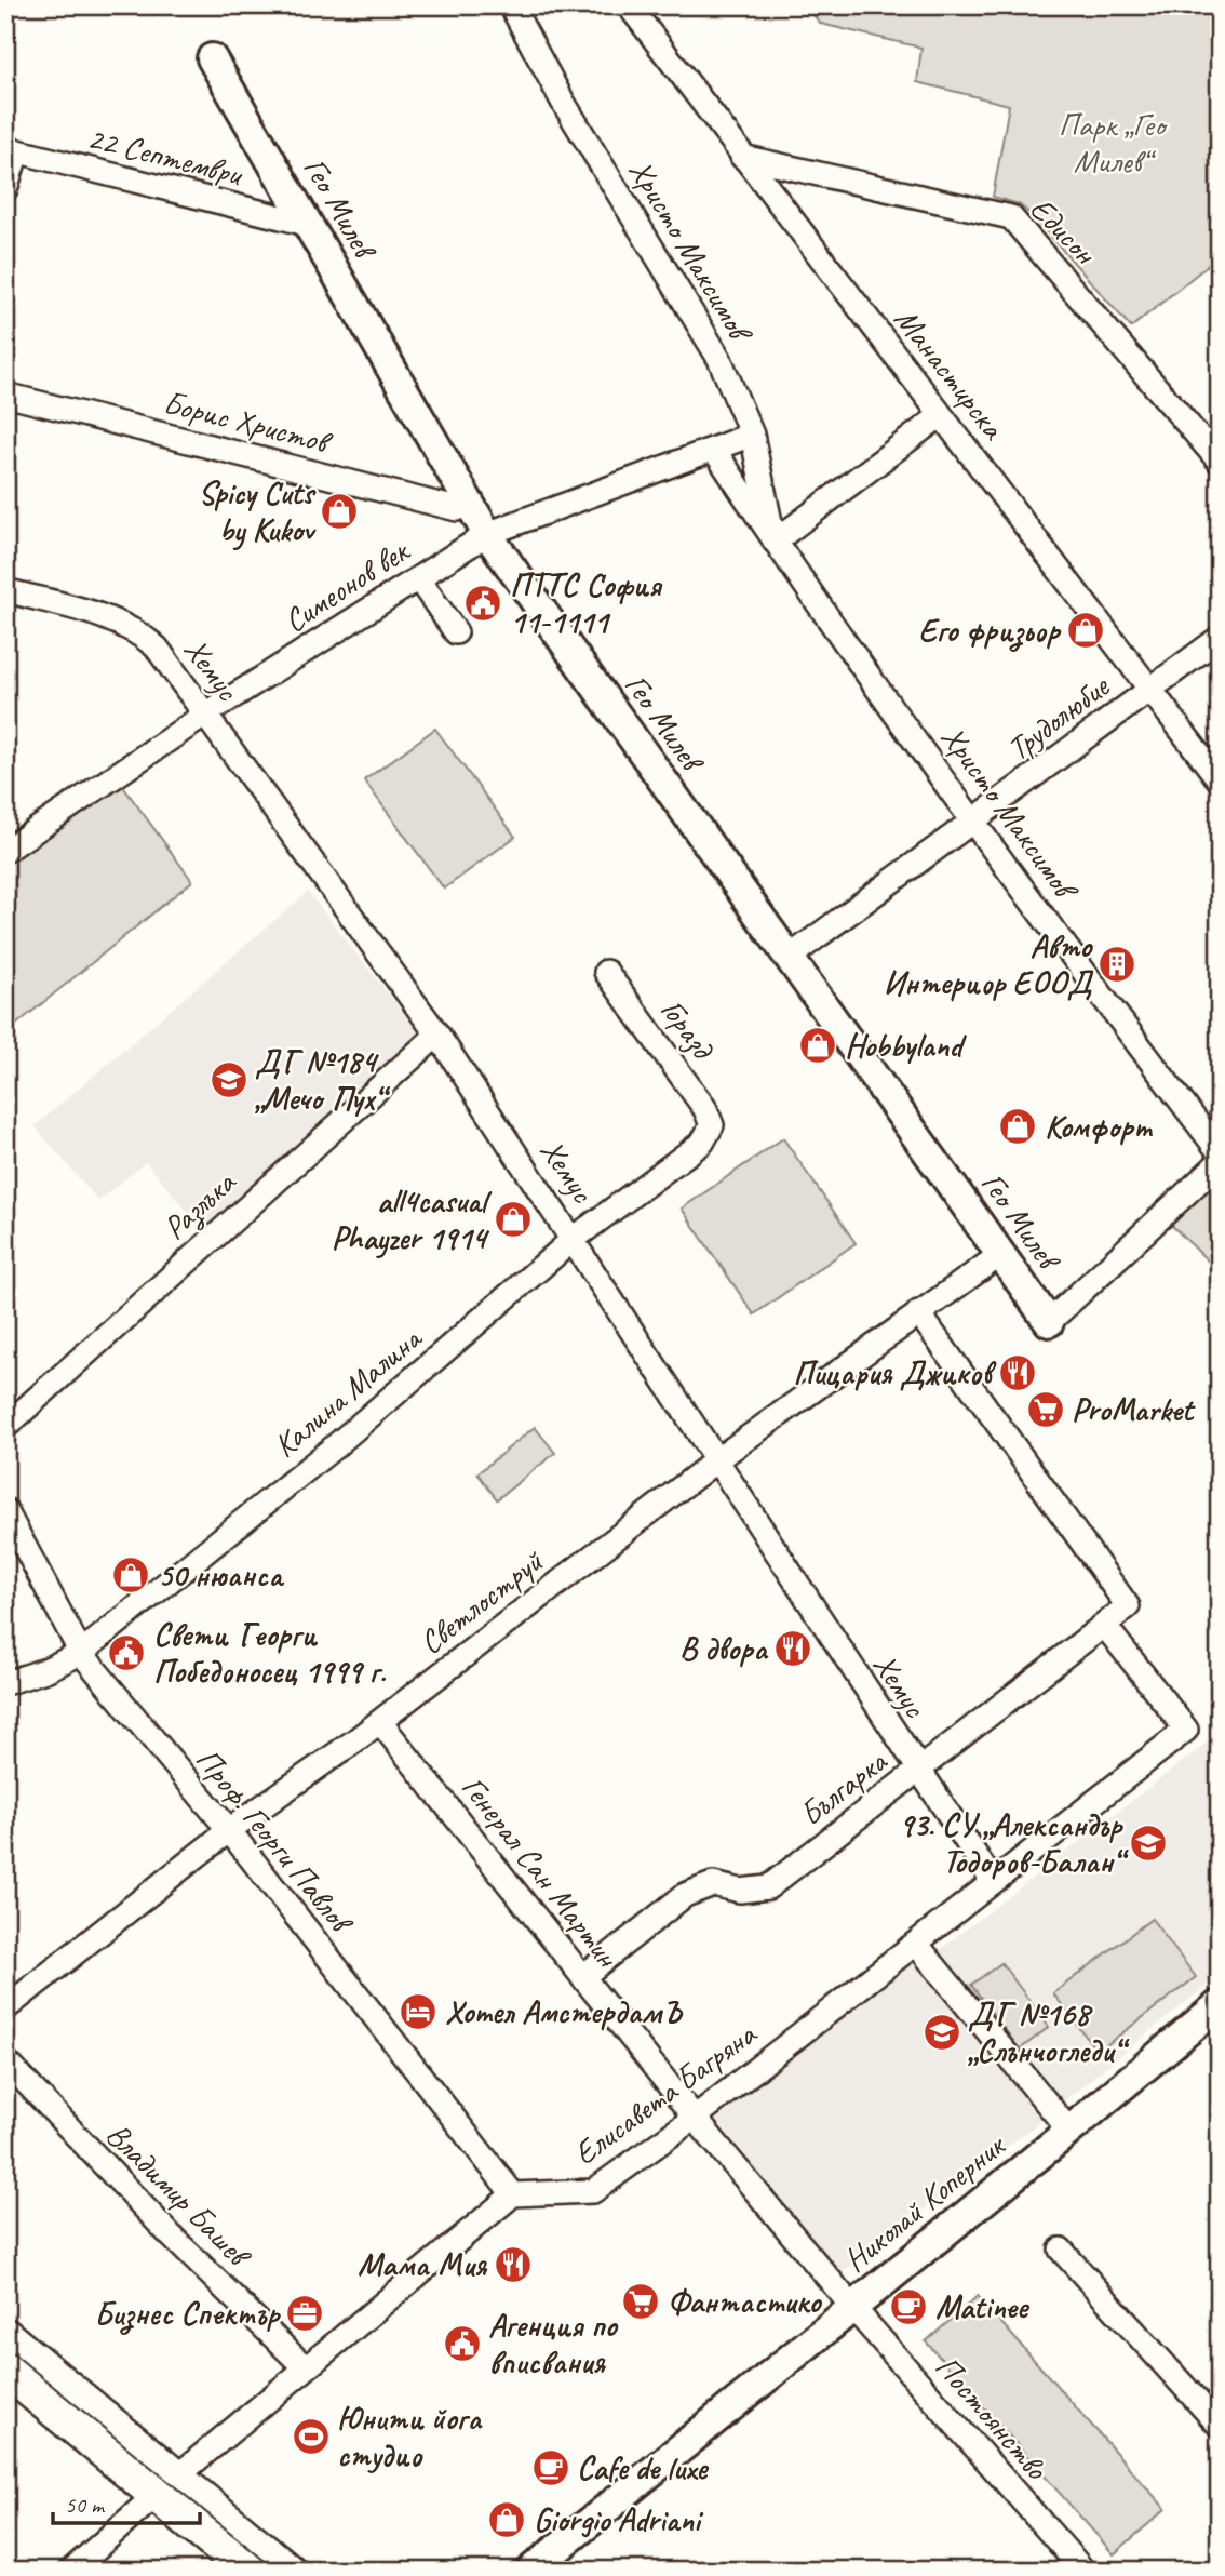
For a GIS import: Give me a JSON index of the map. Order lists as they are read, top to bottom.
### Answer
{
  "streets": {
    "street": [
      "22 Септември",
      "Гео Милев",
      "Едисон",
      "Христо Максимов",
      "Манастирска",
      "Борис Христов",
      "Симеонов век",
      "Хемус",
      "Трудолюбие",
      "Горазд",
      "Разлъка",
      "Калина Малина",
      "Светлоструй",
      "Българка",
      "Проф. Георги Павлов",
      "Генерал Сан Мартин",
      "Елисавета Багряна",
      "Владимир Башев",
      "Николай Коперник",
      "Постоянство"
    ]
  },
  "crossings": [
    ["22 Септември", "Гео Милев"],
    ["Гео Милев", "Борис Христов"],
    ["Гео Милев", "Симеонов век"],
    ["Гео Милев", "Трудолюбие"],
    ["Гео Милев", "Светлоструй"],
    ["Едисон", "Манастирска"],
    ["Христо Максимов", "Симеонов век"],
    ["Христо Максимов", "Трудолюбие"],
    ["Манастирска", "Трудолюбие"],
    ["Симеонов век", "Хемус"],
    ["Хемус", "Разлъка"],
    ["Хемус", "Калина Малина"],
    ["Хемус", "Светлоструй"],
    ["Хемус", "Българка"],
    ["Хемус", "Елисавета Багряна"],
    ["Горазд", "Калина Малина"],
    ["Калина Малина", "Проф. Георги Павлов"],
    ["Светлоструй", "Българка"],
    ["Светлоструй", "Проф. Георги Павлов"],
    ["Светлоструй", "Генерал Сан Мартин"],
    ["Българка", "Генерал Сан Мартин"],
    ["Българка", "Елисавета Багряна"],
    ["Проф. Георги Павлов", "Елисавета Багряна"],
    ["Генерал Сан Мартин", "Елисавета Багряна"],
    ["Генерал Сан Мартин", "Николай Коперник"],
    ["Генерал Сан Мартин", "Постоянство"],
    ["Николай Коперник", "Постоянство"]
  ],
  "parks": ["Парк „Гео Милев“"],
  "places": {
    "shop": [
      "Spicy Cuts by Kukov",
      "Его фризьор",
      "Hobbyland",
      "Комфорт",
      "all4casual Phayzer 1914",
      "50 нюанса",
      "Giorgio Adriani"
    ],
    "public building": ["ПТТС София 11-1111", "Свети Георги Победоносец 1999 г.", "Агенция по вписвания"],
    "building": ["Авто Интериор ЕООД"],
    "school or university": ["ДГ №184 „Мечо Пух“", "93. СУ „Александър Тодоров-Балан“", "ДГ №168 „Слънчогледи“"],
    "restaurant": ["Пицария Джиков", "В двора", "Мама Мия"],
    "supermarket": ["ProMarket", "Фантастико"],
    "hotel": ["Хотел АмстердамЪ"],
    "cafe": ["Matinee", "Cafe de luxe"],
    "office": ["Бизнес Спектър"],
    "sports": ["Юнити йога студио"]
  },
  "scale_bar": "50 m"
}
